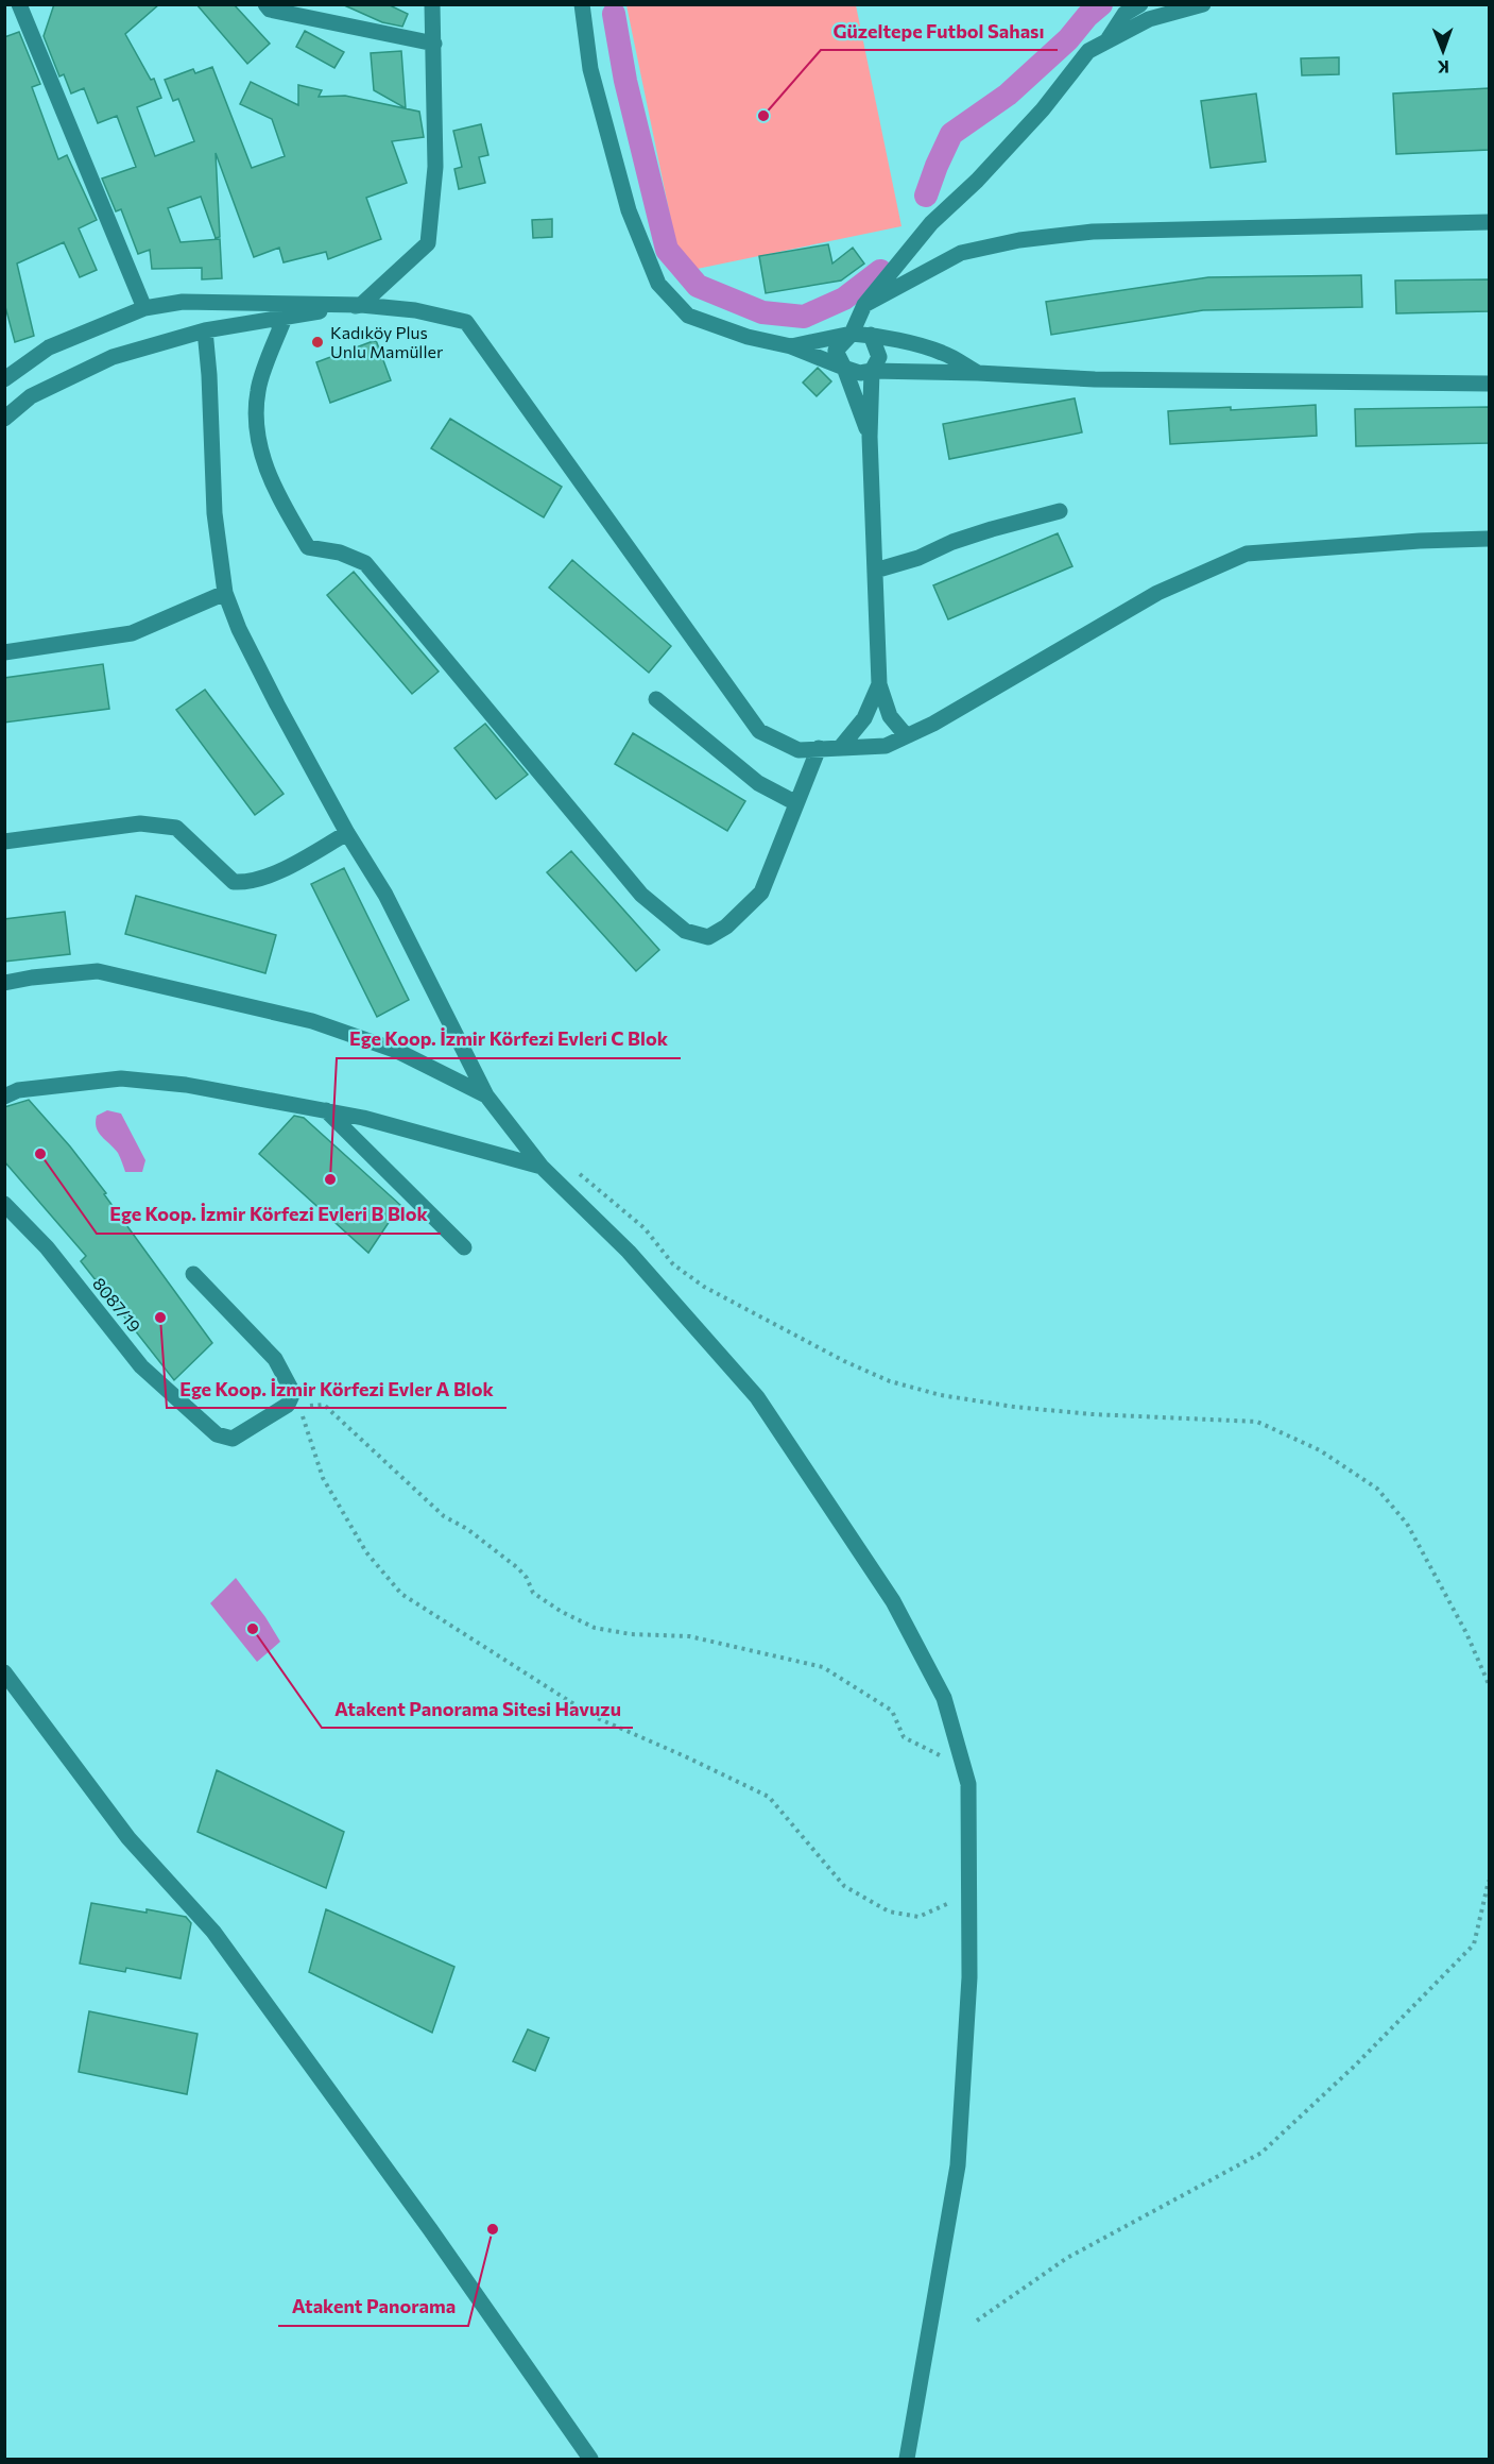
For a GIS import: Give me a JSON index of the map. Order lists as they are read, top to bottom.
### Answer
{
  "streets": {
    "street": ["8087/19"]
  },
  "places": [
    "Güzeltepe Futbol Sahası",
    "Kadıköy Plus Unlu Mamüller",
    "Ege Koop. İzmir Körfezi Evleri B Blok",
    "Ege Koop. İzmir Körfezi Evleri C Blok",
    "Ege Koop. İzmir Körfezi Evler A Blok",
    "Atakent Panorama Sitesi Havuzu",
    "Atakent Panorama"
  ],
  "north": "bottom"
}
